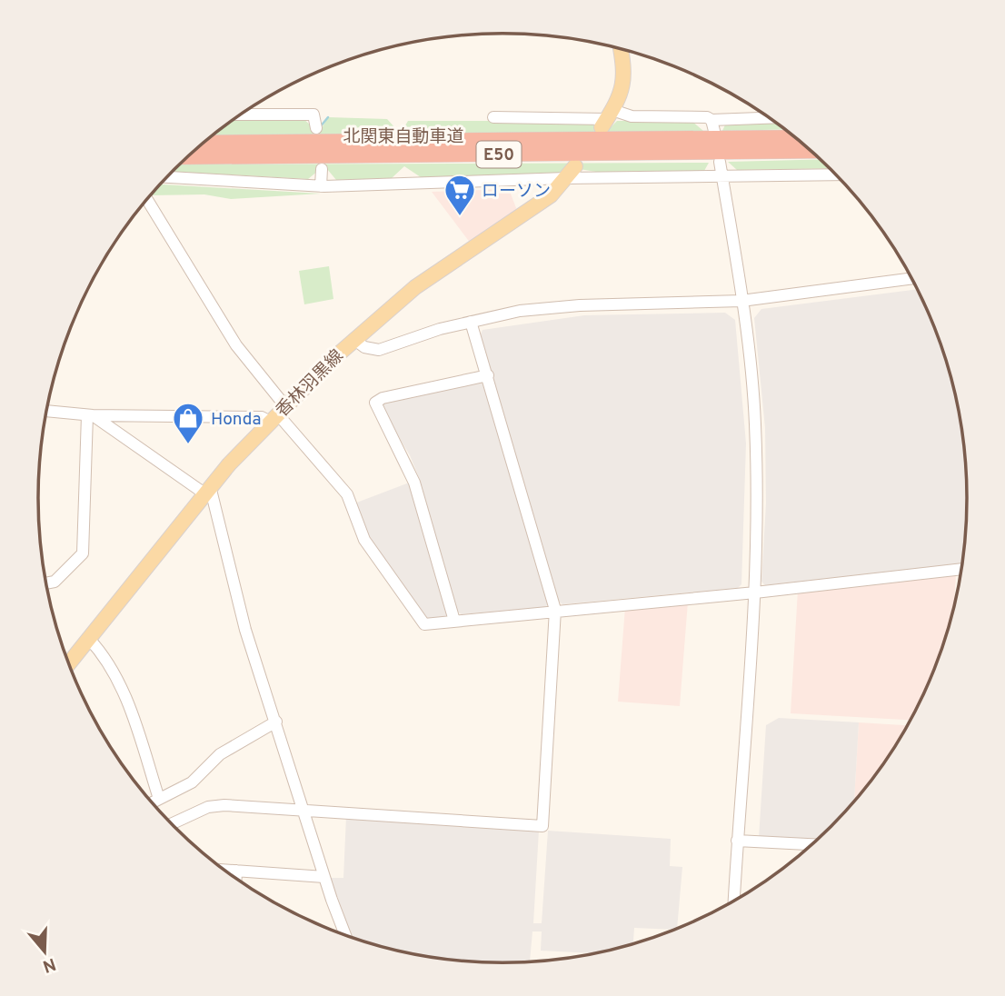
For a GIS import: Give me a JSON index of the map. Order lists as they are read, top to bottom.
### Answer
{
  "streets": {
    "highway": ["北関東自動車道", "E50"],
    "main road": ["香林羽黒線"]
  },
  "places": {
    "supermarket": ["ローソン"],
    "shop": ["Honda"]
  },
  "north": "bottom"
}
